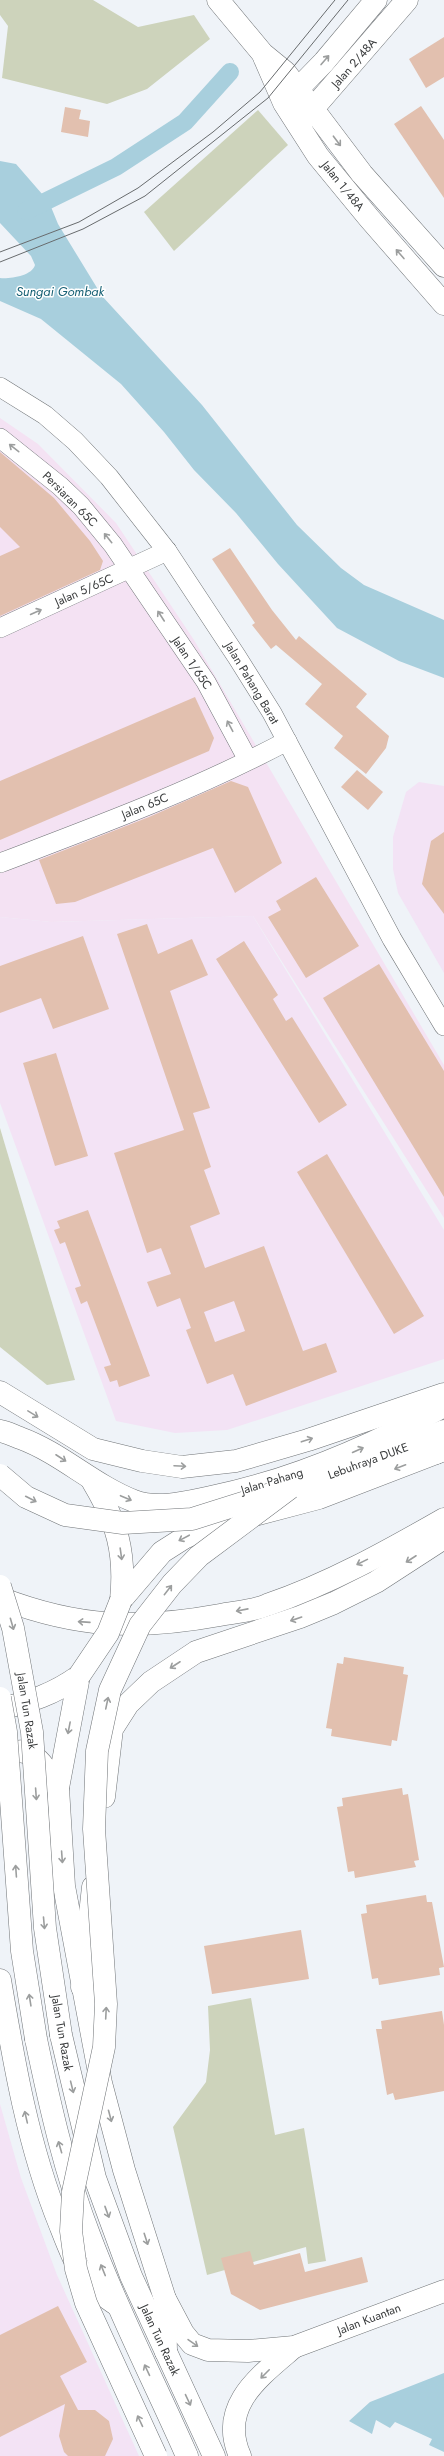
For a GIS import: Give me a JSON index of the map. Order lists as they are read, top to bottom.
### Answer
{
  "streets": {
    "main road": [
      "Jalan 2/48A",
      "Jalan 1/48A",
      "Lebuhraya DUKE",
      "Jalan Pahang",
      "Jalan Tun Razak",
      "Jalan Kuantan"
    ],
    "street": [
      "Persiaran 65C",
      "Jalan 5/65C",
      "Jalan 1/65C",
      "Jalan Pahang Barat",
      "Jalan 65C"
    ]
  },
  "crossings": [
    ["Jalan 2/48A", "Jalan 1/48A"],
    ["Persiaran 65C", "Jalan 5/65C"],
    ["Persiaran 65C", "Jalan 1/65C"],
    ["Jalan 5/65C", "Jalan 1/65C"],
    ["Jalan 5/65C", "Jalan Pahang Barat"],
    ["Jalan 1/65C", "Jalan 65C"],
    ["Jalan Pahang Barat", "Jalan 65C"]
  ],
  "one_way": ["Persiaran 65C", "Jalan 5/65C", "Jalan 1/65C"],
  "water": ["Sungai Gombak"]
}
